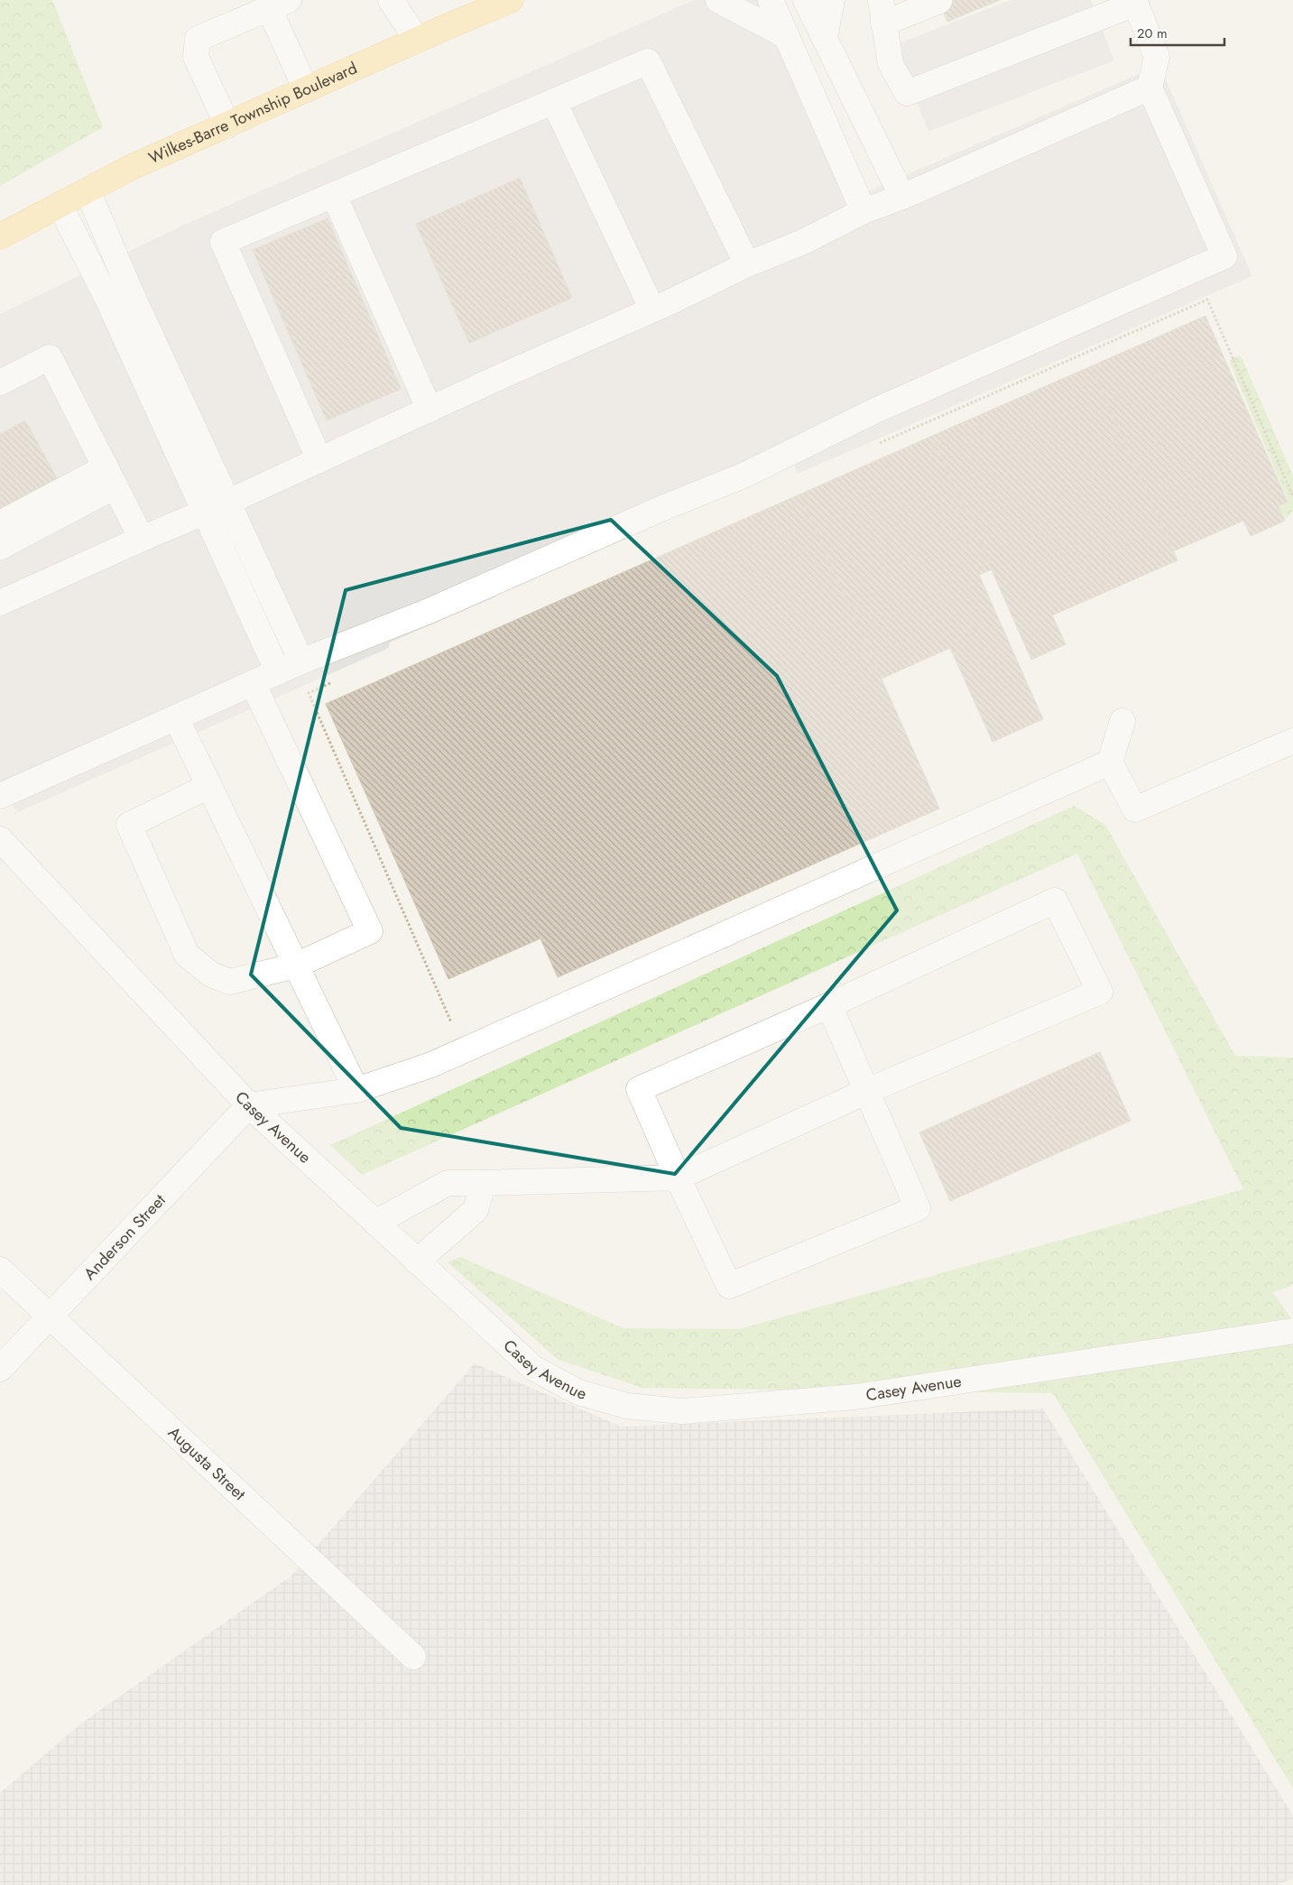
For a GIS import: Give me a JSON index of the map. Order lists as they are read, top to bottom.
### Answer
{
  "streets": {
    "main road": ["Wilkes-Barre Township Boulevard"],
    "street": ["Casey Avenue", "Anderson Street", "Augusta Street"]
  },
  "crossings": [
    ["Casey Avenue", "Anderson Street"],
    ["Anderson Street", "Augusta Street"]
  ],
  "scale_bar": "20 m"
}
